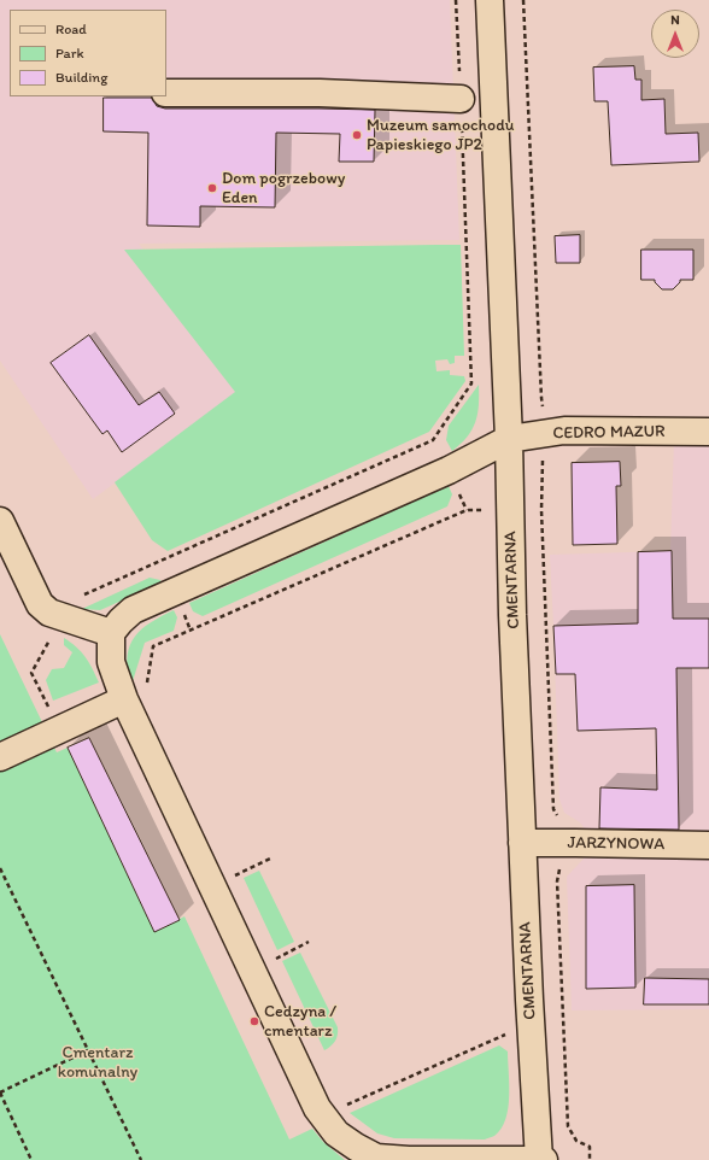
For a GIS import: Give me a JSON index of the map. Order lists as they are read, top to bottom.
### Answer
{
  "streets": {
    "street": ["CEDRO MAZUR", "CMENTARNA", "JARZYNOWA"]
  },
  "crossings": [
    ["CEDRO MAZUR", "CMENTARNA"],
    ["CMENTARNA", "JARZYNOWA"]
  ],
  "parks": ["Cmentarz komunalny"],
  "places": ["Muzeum samochodu Papieskiego JP2", "Dom pogrzebowy Eden", "Cedzyna / cmentarz"],
  "legend": ["Road", "Park", "Building"],
  "north": "top"
}
